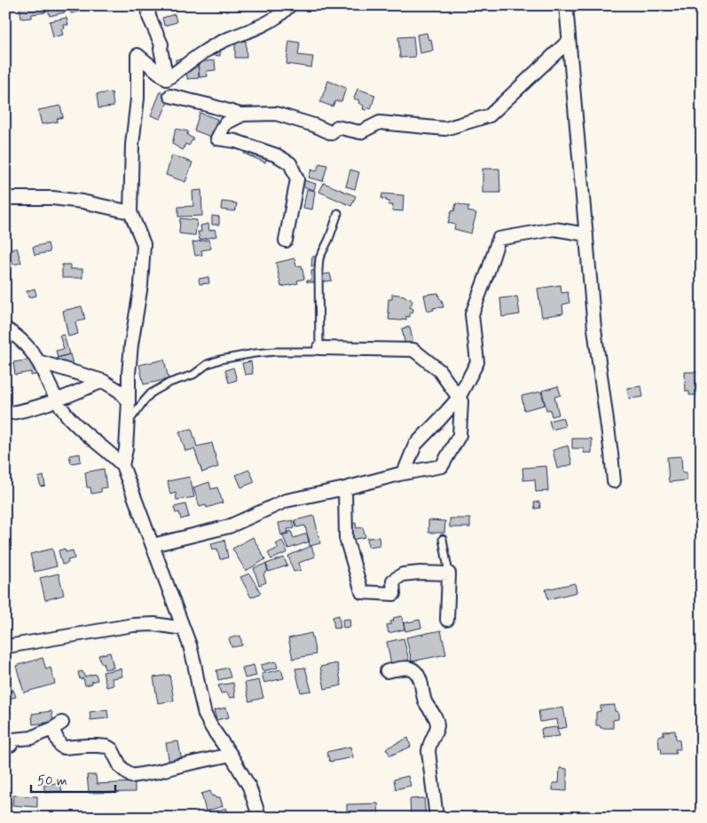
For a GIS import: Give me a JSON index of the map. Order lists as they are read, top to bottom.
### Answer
{
  "scale_bar": "50 m"
}
